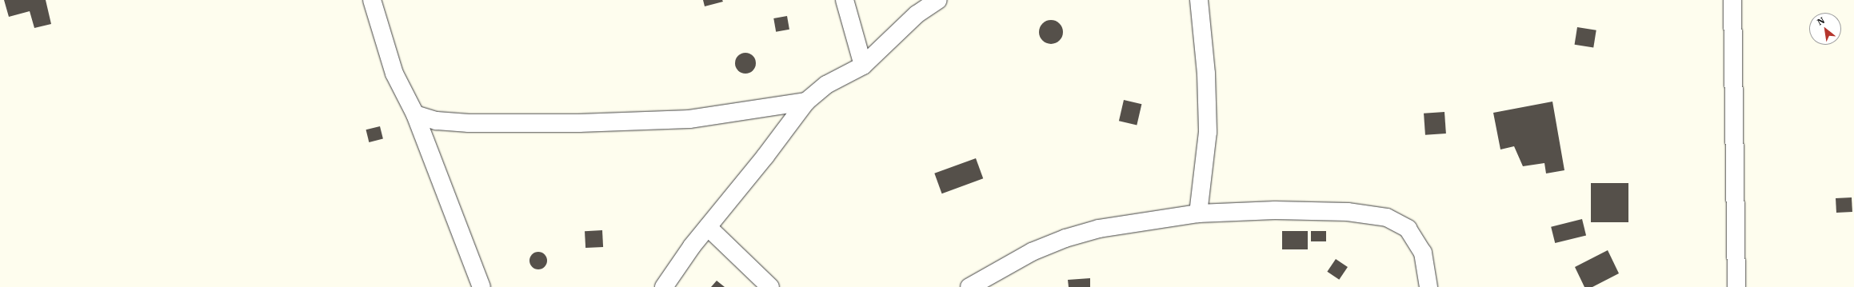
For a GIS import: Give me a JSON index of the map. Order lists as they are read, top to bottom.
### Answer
{
  "north": "top left"
}
